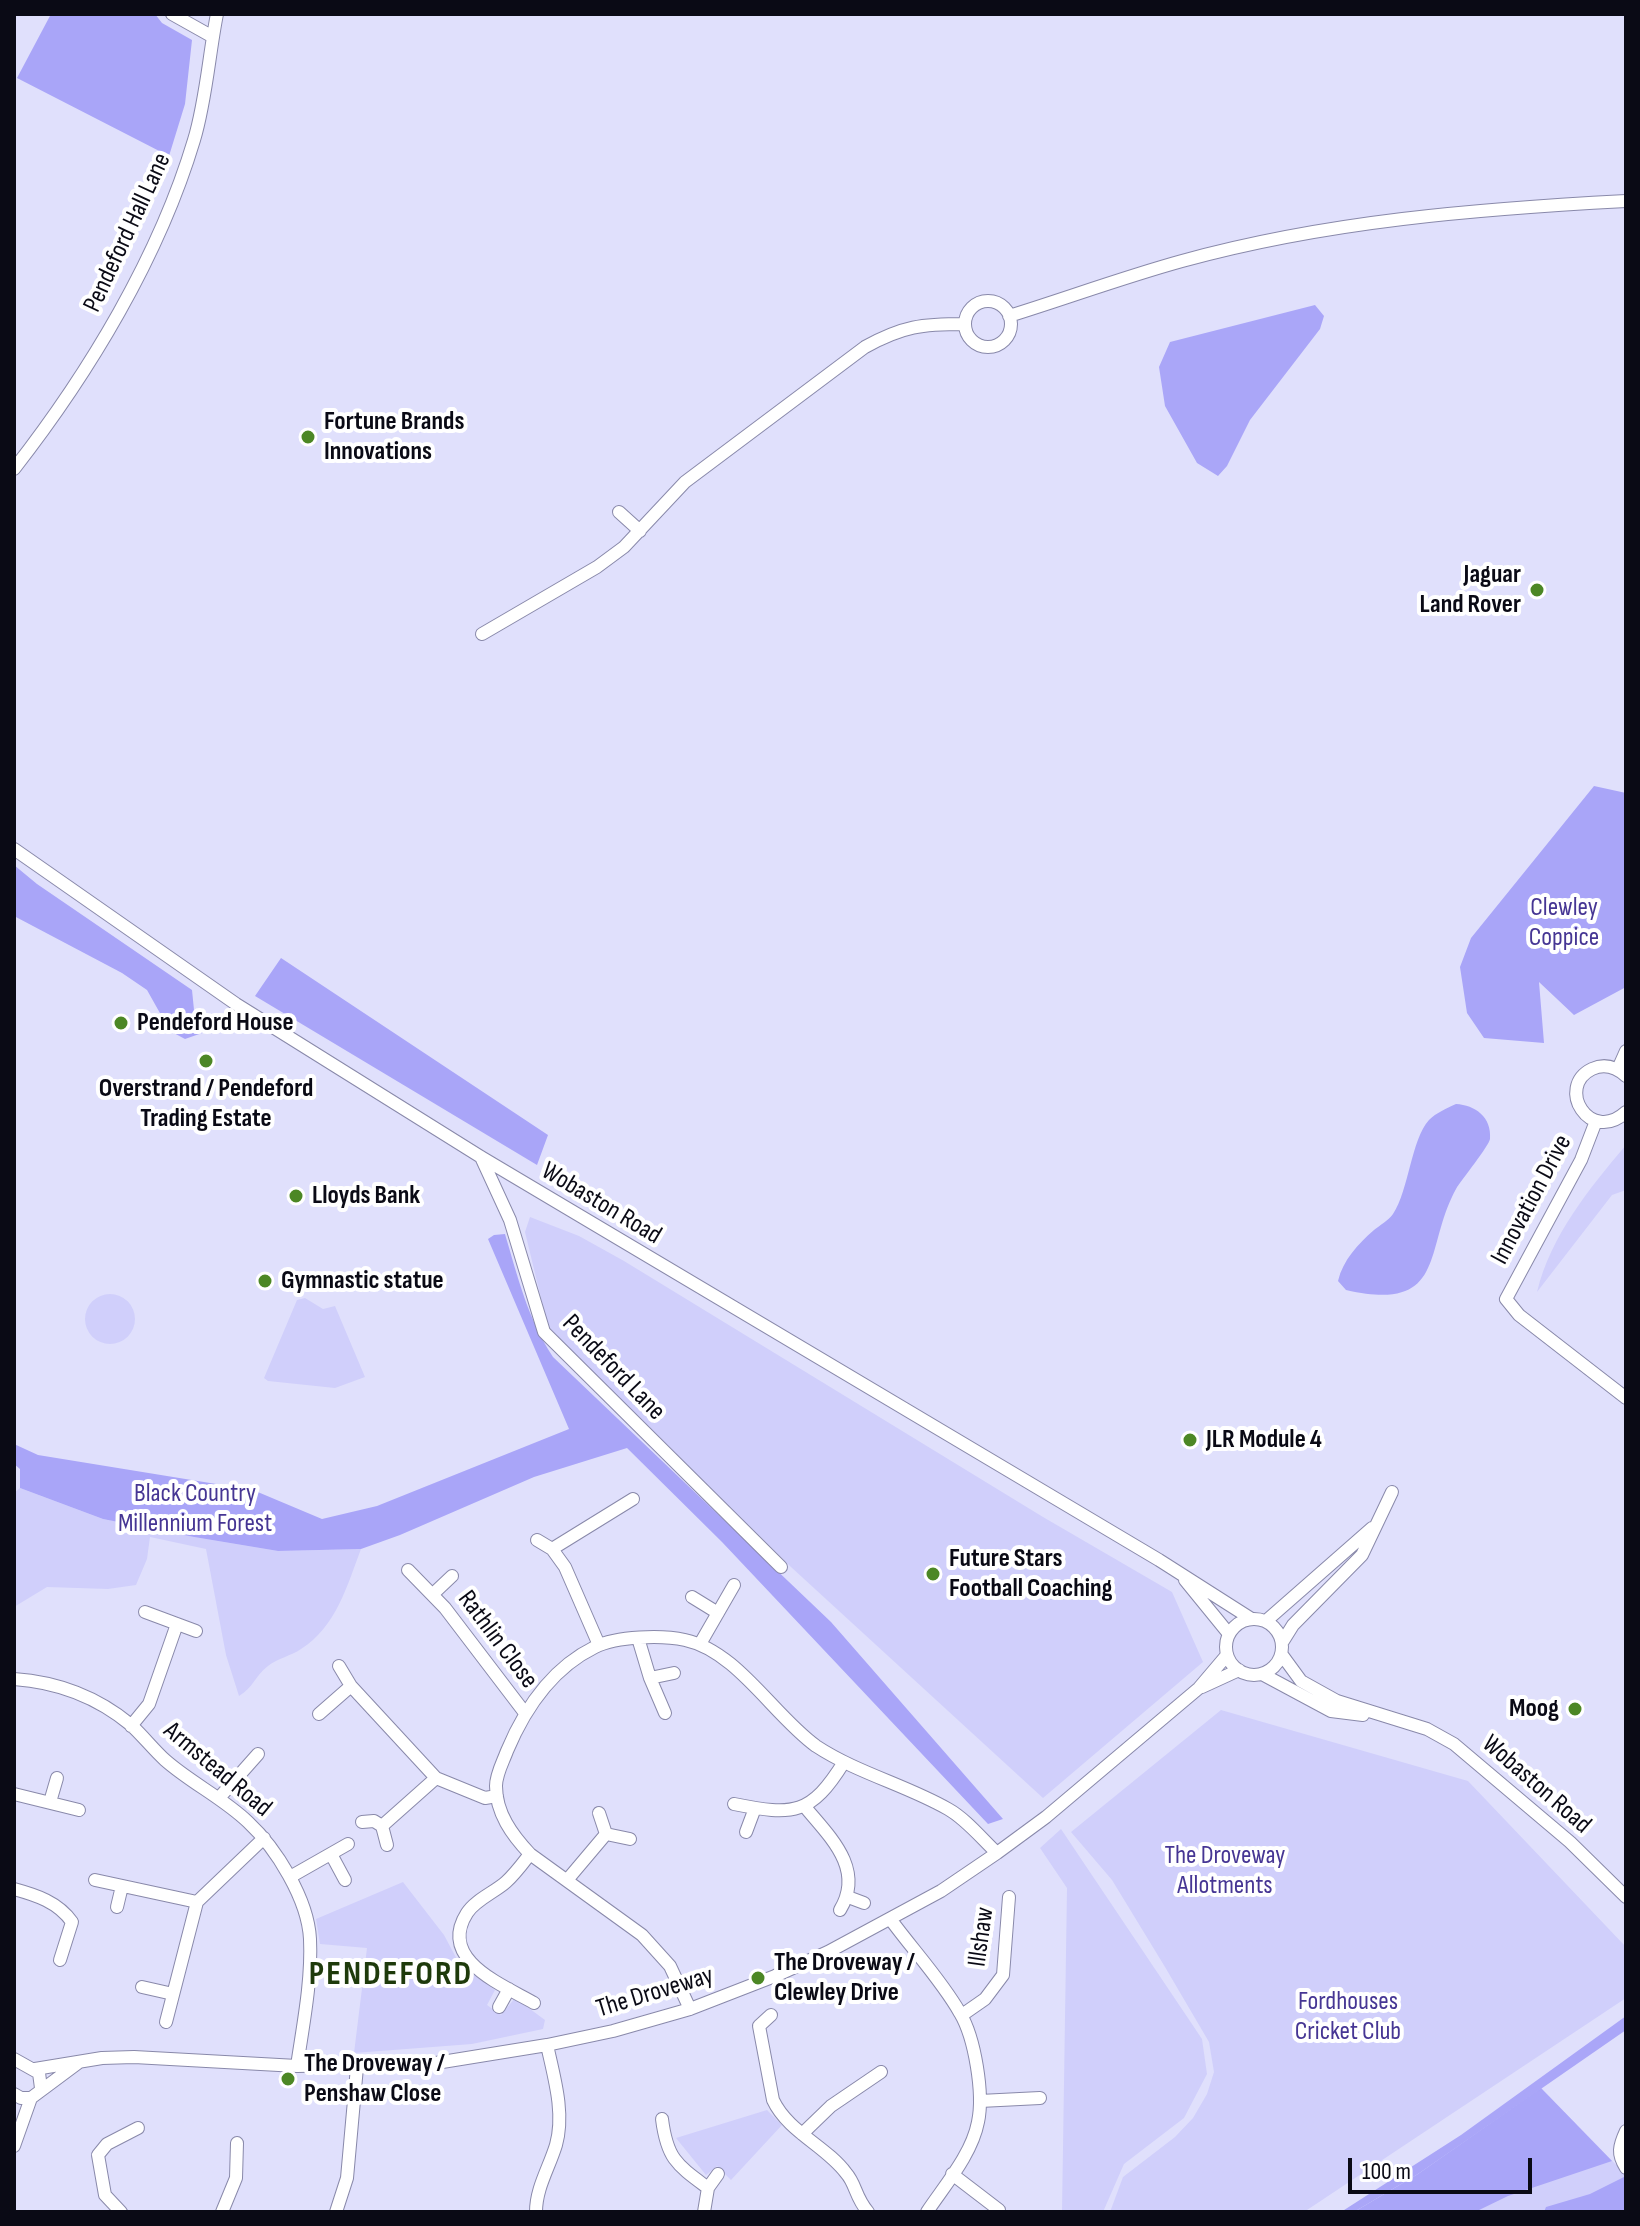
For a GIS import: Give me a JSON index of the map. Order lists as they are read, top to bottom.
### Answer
{
  "streets": {
    "street": [
      "Pendeford Hall Lane",
      "Innovation Drive",
      "Wobaston Road",
      "Pendeford Lane",
      "Rathlin Close",
      "Armstead Road",
      "Illshaw",
      "The Droveway"
    ]
  },
  "crossings": [
    ["Wobaston Road", "Pendeford Lane"],
    ["Wobaston Road", "The Droveway"],
    ["Armstead Road", "The Droveway"]
  ],
  "districts": ["PENDEFORD"],
  "parks": [
    "Clewley Coppice",
    "Black Country Millennium Forest",
    "The Droveway Allotments",
    "Fordhouses Cricket Club"
  ],
  "places": [
    "Fortune Brands Innovations",
    "Jaguar Land Rover",
    "Pendeford House",
    "Overstrand / Pendeford Trading Estate",
    "Lloyds Bank",
    "Gymnastic statue",
    "JLR Module 4",
    "Future Stars Football Coaching",
    "Moog",
    "The Droveway / Clewley Drive",
    "The Droveway / Penshaw Close"
  ],
  "scale_bar": "100 m"
}
